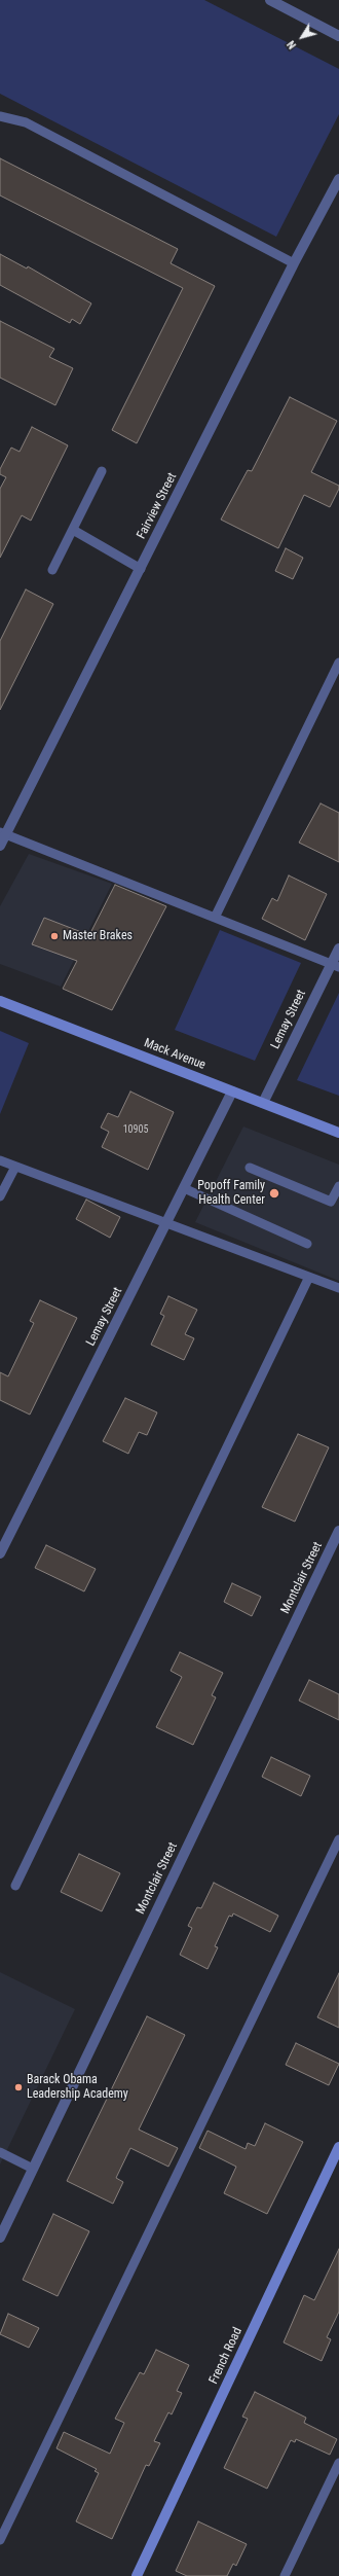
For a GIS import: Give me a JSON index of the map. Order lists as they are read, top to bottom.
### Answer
{
  "streets": {
    "street": [
      "Fairview Street",
      "Lemay Street",
      "Mack Avenue",
      "Montclair Street",
      "French Road"
    ]
  },
  "crossings": [
    ["Lemay Street", "Mack Avenue"]
  ],
  "places": ["Master Brakes", "Popoff Family Health Center", "Barack Obama Leadership Academy"],
  "house_numbers": ["10905"],
  "north": "bottom left"
}
